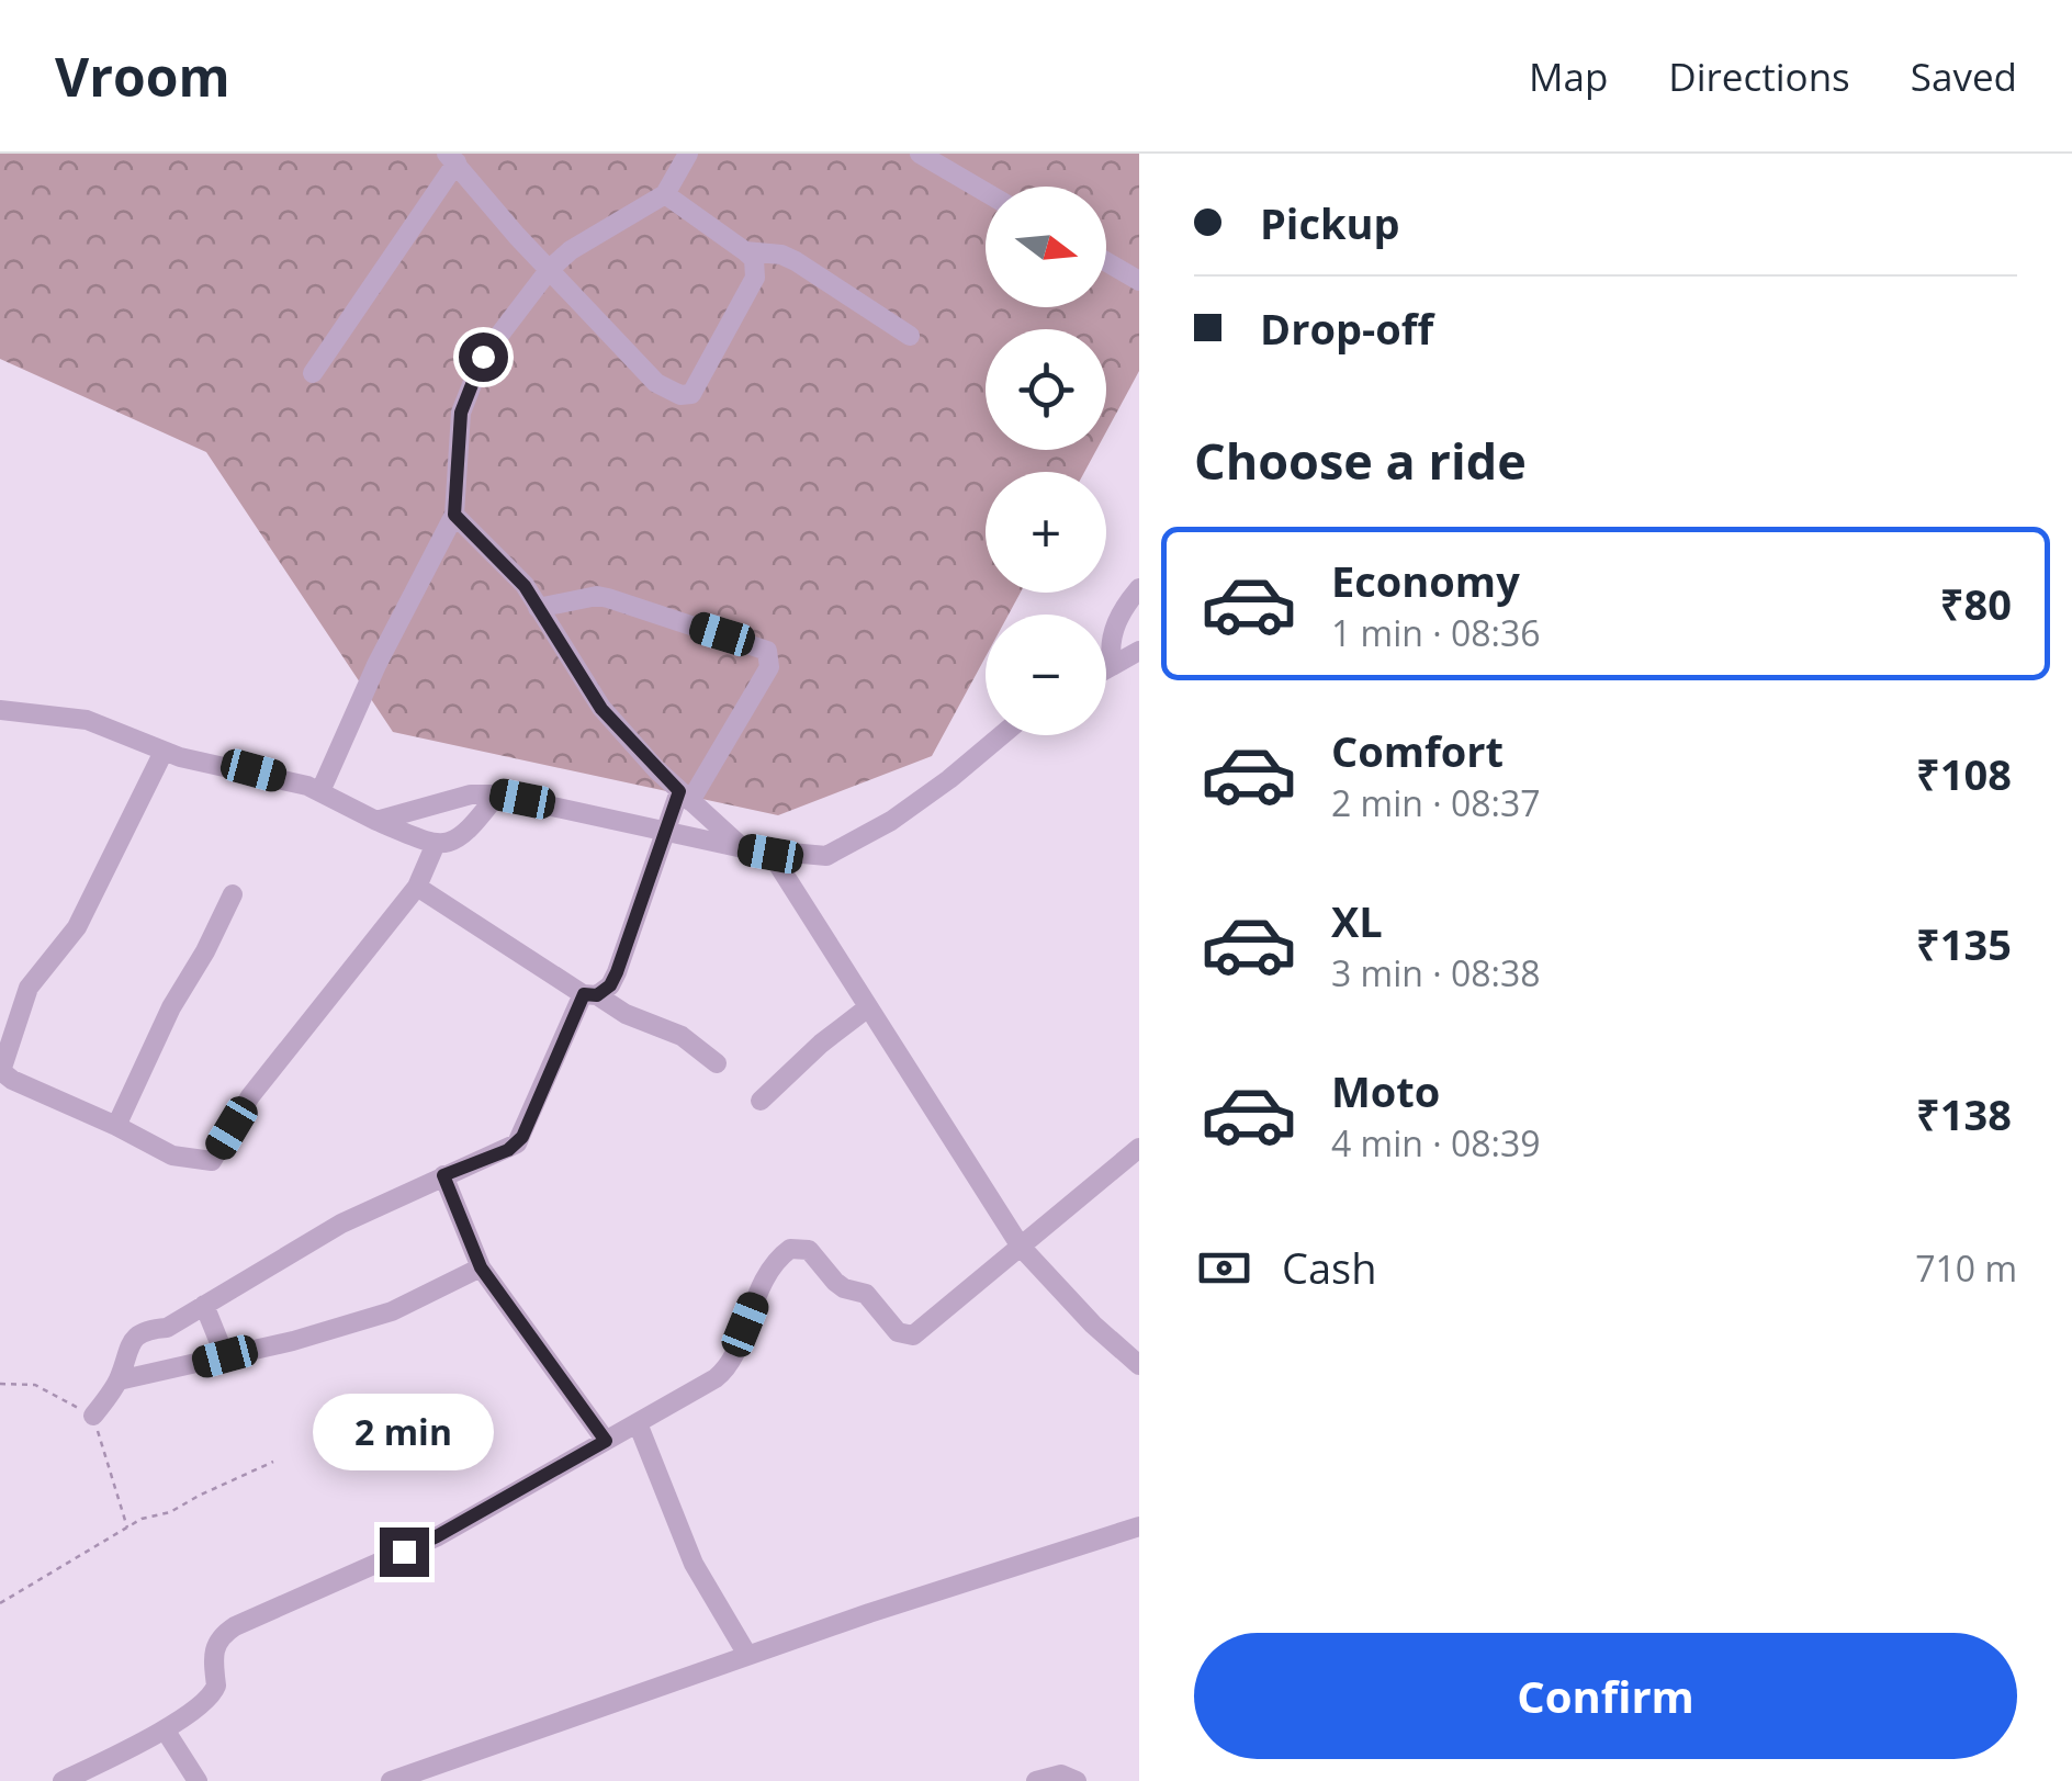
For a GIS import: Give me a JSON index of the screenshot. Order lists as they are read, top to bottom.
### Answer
{
  "north": "right",
  "page": {
    "header": "Vroom",
    "nav": ["Map", "Directions", "Saved"],
    "banner": ["Pickup", "Drop-off"],
    "map_buttons": ["+", "−"],
    "heading": "Choose a ride",
    "list": [
      {
        "name": "Economy",
        "note": "1 min · 08:36",
        "value": "₹80"
      },
      {
        "name": "Comfort",
        "note": "2 min · 08:37",
        "value": "₹108"
      },
      {
        "name": "XL",
        "note": "3 min · 08:38",
        "value": "₹135"
      },
      {
        "name": "Moto",
        "note": "4 min · 08:39",
        "value": "₹138"
      }
    ],
    "pay": ["Cash", "710 m"],
    "bubble": "2 min",
    "buttons": "Confirm"
  }
}
